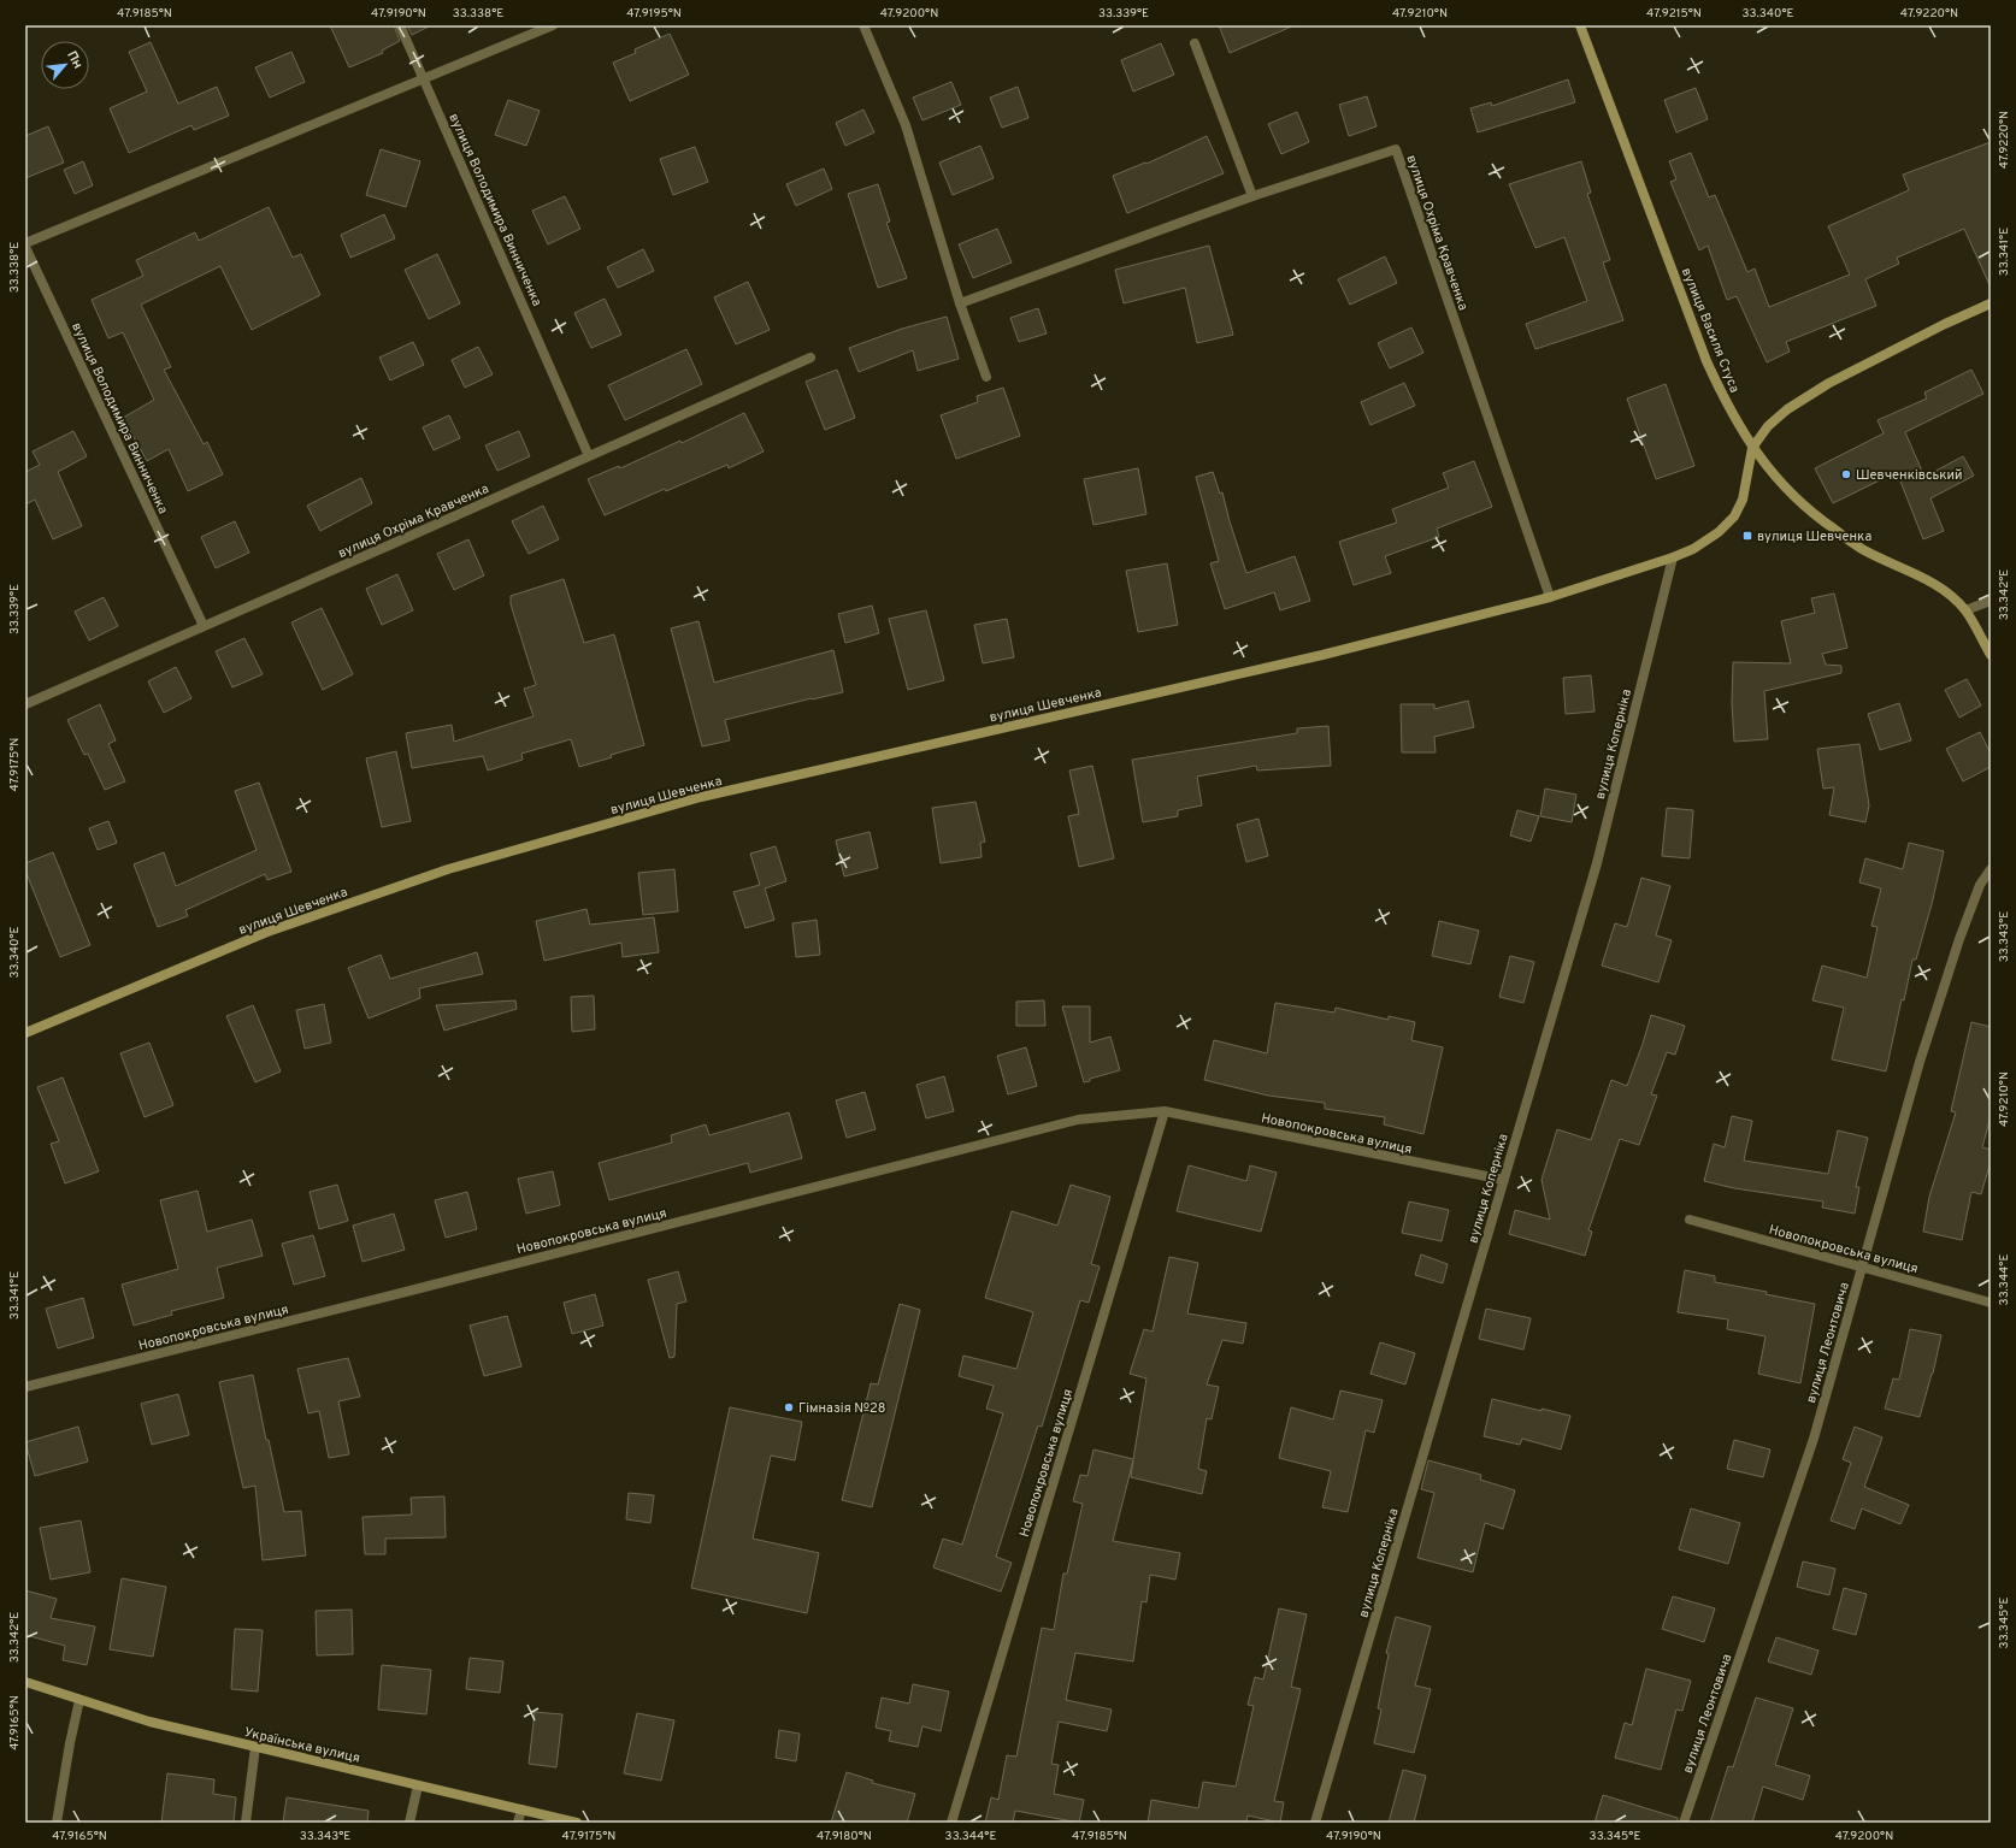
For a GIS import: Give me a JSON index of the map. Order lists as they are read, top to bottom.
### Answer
{
  "streets": {
    "street": [
      "вулиця Володимира Винниченка",
      "вулиця Охріма Кравченка",
      "вулиця Василя Стуса",
      "вулиця Шевченка",
      "вулиця Коперніка",
      "Новопокровська вулиця",
      "вулиця Леонтовича",
      "Українська вулиця"
    ]
  },
  "crossings": [
    ["вулиця Володимира Винниченка", "вулиця Охріма Кравченка"],
    ["вулиця Охріма Кравченка", "вулиця Шевченка"],
    ["вулиця Василя Стуса", "вулиця Шевченка"],
    ["вулиця Шевченка", "вулиця Коперніка"],
    ["вулиця Коперніка", "Новопокровська вулиця"],
    ["Новопокровська вулиця", "вулиця Леонтовича"]
  ],
  "places": {
    "other": ["Шевченківський", "Гімназія №28"],
    "transit": ["вулиця Шевченка"]
  },
  "north": "top right",
  "coordinates": [
    "47.9185°N",
    "47.9190°N",
    "33.338°E",
    "47.9195°N",
    "47.9200°N",
    "33.339°E",
    "47.9210°N",
    "47.9215°N",
    "33.340°E",
    "47.9220°N",
    "33.341°E",
    "33.342°E",
    "47.9175°N",
    "33.343°E",
    "33.344°E",
    "33.345°E",
    "47.9165°N",
    "47.9180°N"
  ]
}
